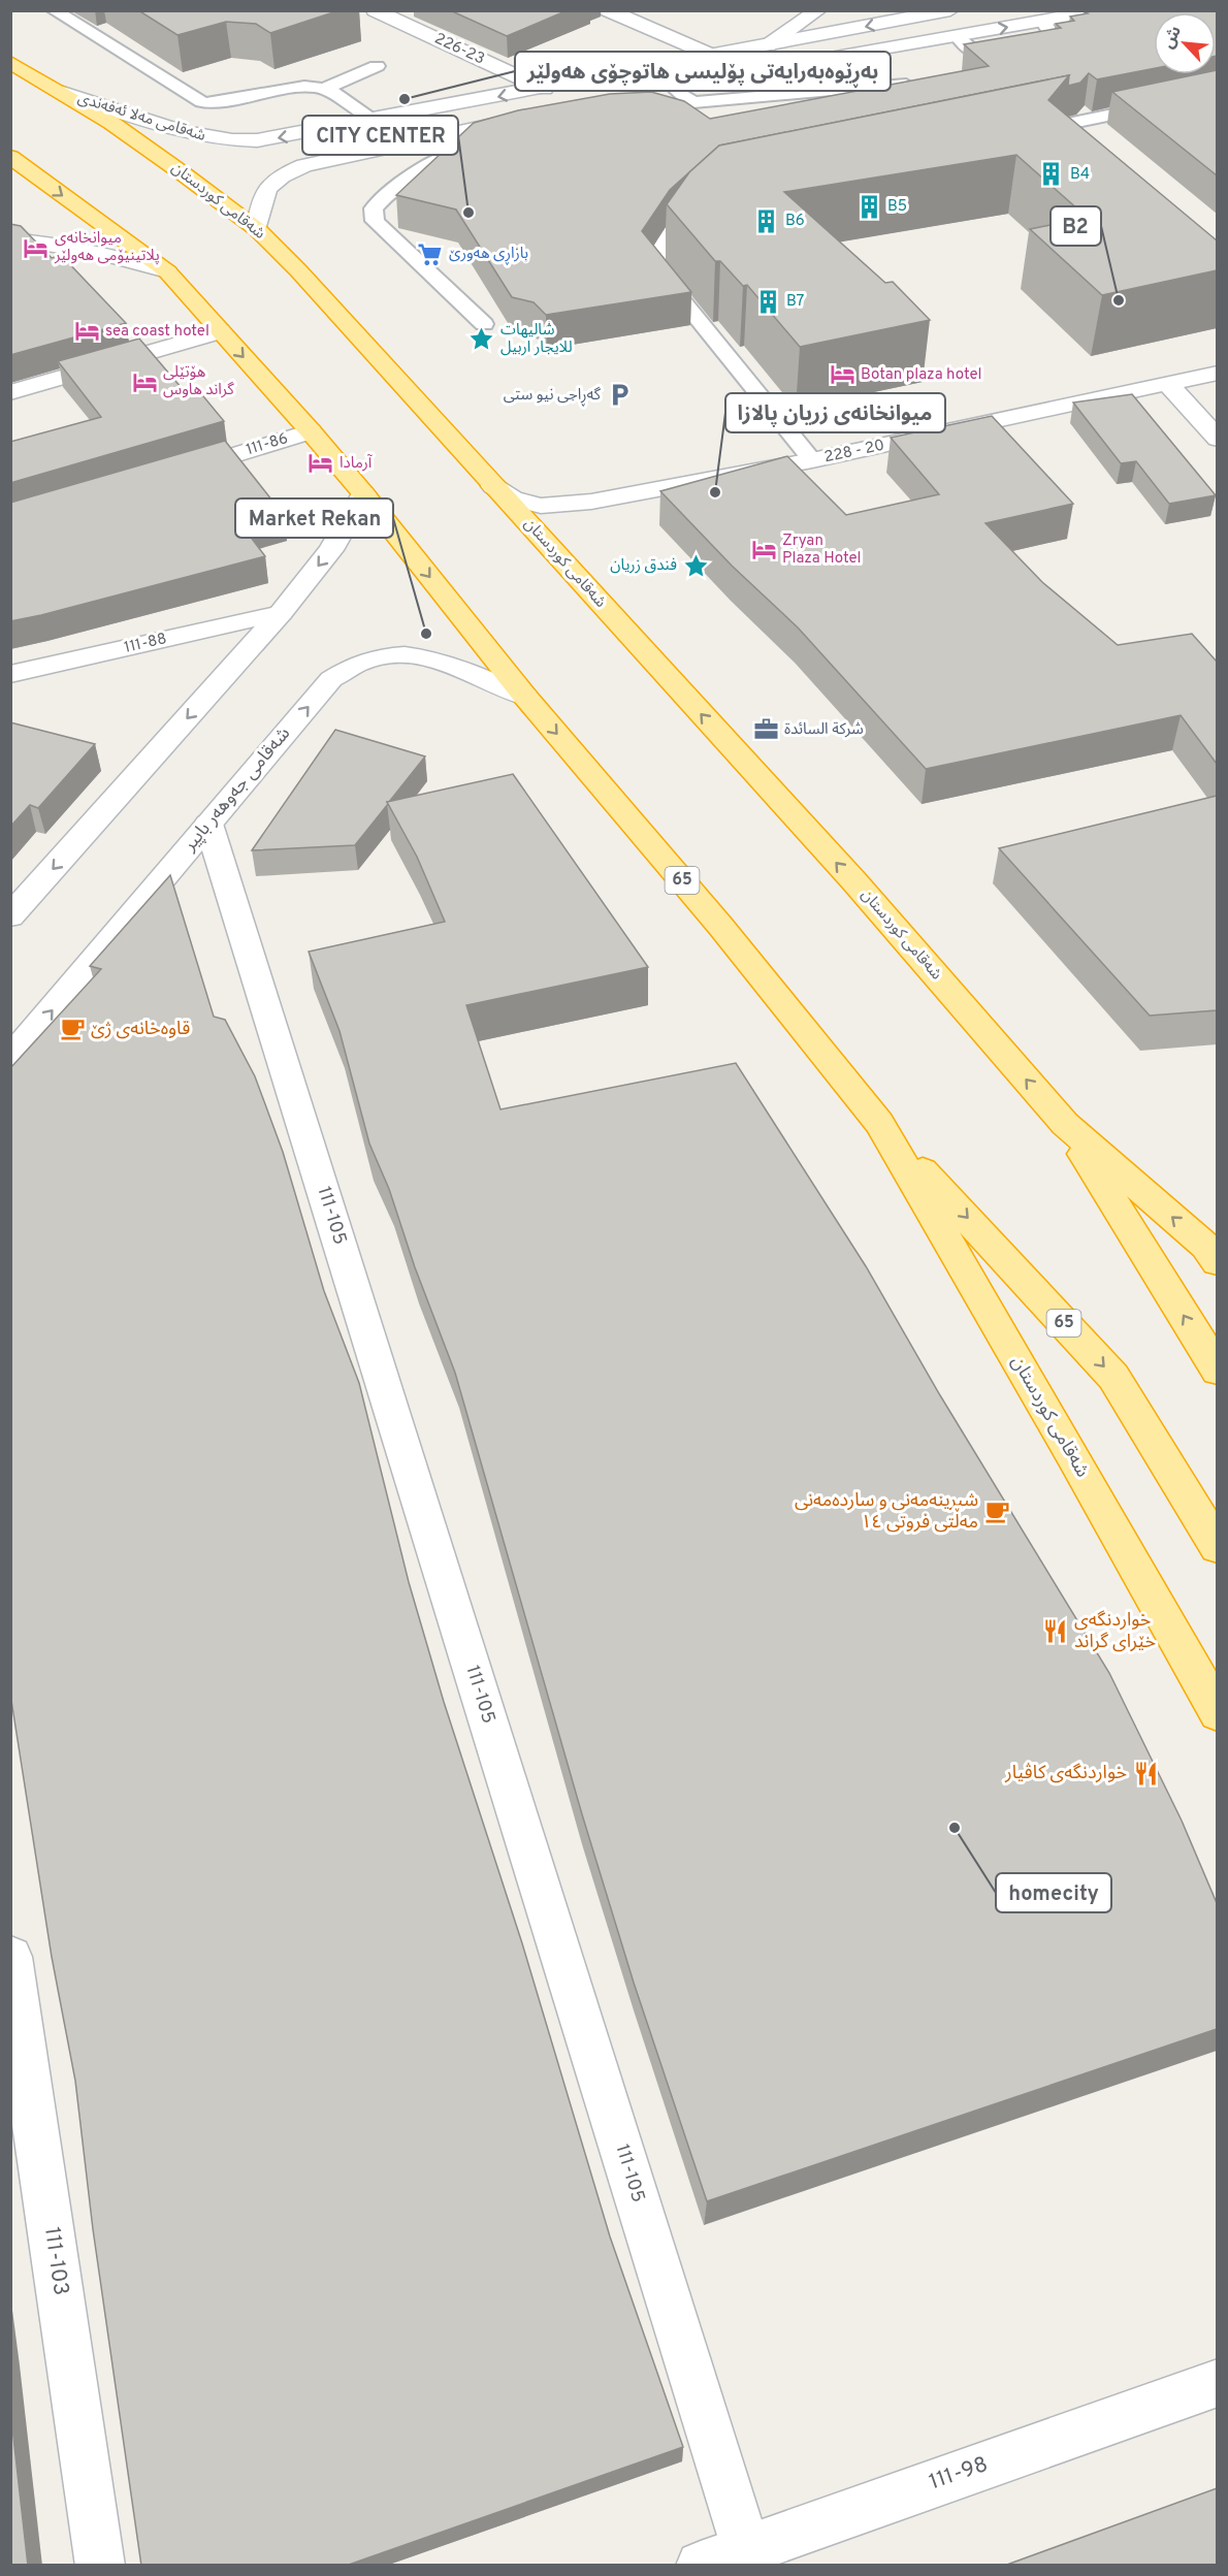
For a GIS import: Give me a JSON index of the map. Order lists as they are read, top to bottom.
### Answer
{
  "streets": {
    "highway": ["شەقامی کوردستان", "65"],
    "street": [
      "226-23",
      "شەقامی مەلا ئەفەندی",
      "111-86",
      "228 - 20",
      "111-88",
      "شەقامی جەوهەر باپیر",
      "111-105",
      "111-103",
      "111-98"
    ]
  },
  "crossings": [
    ["226-23", "شەقامی مەلا ئەفەندی"],
    ["شەقامی مەلا ئەفەندی", "شەقامی کوردستان"],
    ["شەقامی کوردستان", "111-86"],
    ["شەقامی کوردستان", "228 - 20"],
    ["شەقامی کوردستان", "شەقامی جەوهەر باپیر"],
    ["شەقامی جەوهەر باپیر", "111-105"],
    ["111-105", "111-98"]
  ],
  "places": {
    "other": [
      "بەڕێوەبەرایەتی پۆلیسی هاتوچۆی هەولێر",
      "CITY CENTER",
      "B2",
      "میوانخانەی زریان پالازا",
      "Market Rekan",
      "homecity"
    ],
    "building": [
      "B4",
      "B5",
      "B6",
      "B7"
    ],
    "hotel": [
      "میوانخانەی پلاتینیۆمی هەولێر",
      "sea coast hotel",
      "Botan plaza hotel",
      "هۆتێلی گراند هاوس",
      "آرمادا",
      "Zryan Plaza Hotel"
    ],
    "supermarket": ["بازاڕی هەورێ"],
    "place": ["شاليهات للايجار اربيل", "فندق زريان"],
    "parking": ["گەڕاجی نیو ستی"],
    "office": ["شركة السائدة"],
    "cafe": ["قاوەخانەی ژێ", "شیرینەمەنی و ساردەمەنی مەڵتی فروتی ١٤"],
    "restaurant": ["خواردنگەی خێرای گراند", "خواردنگەی کاڤیار"]
  },
  "north": "top left"
}
